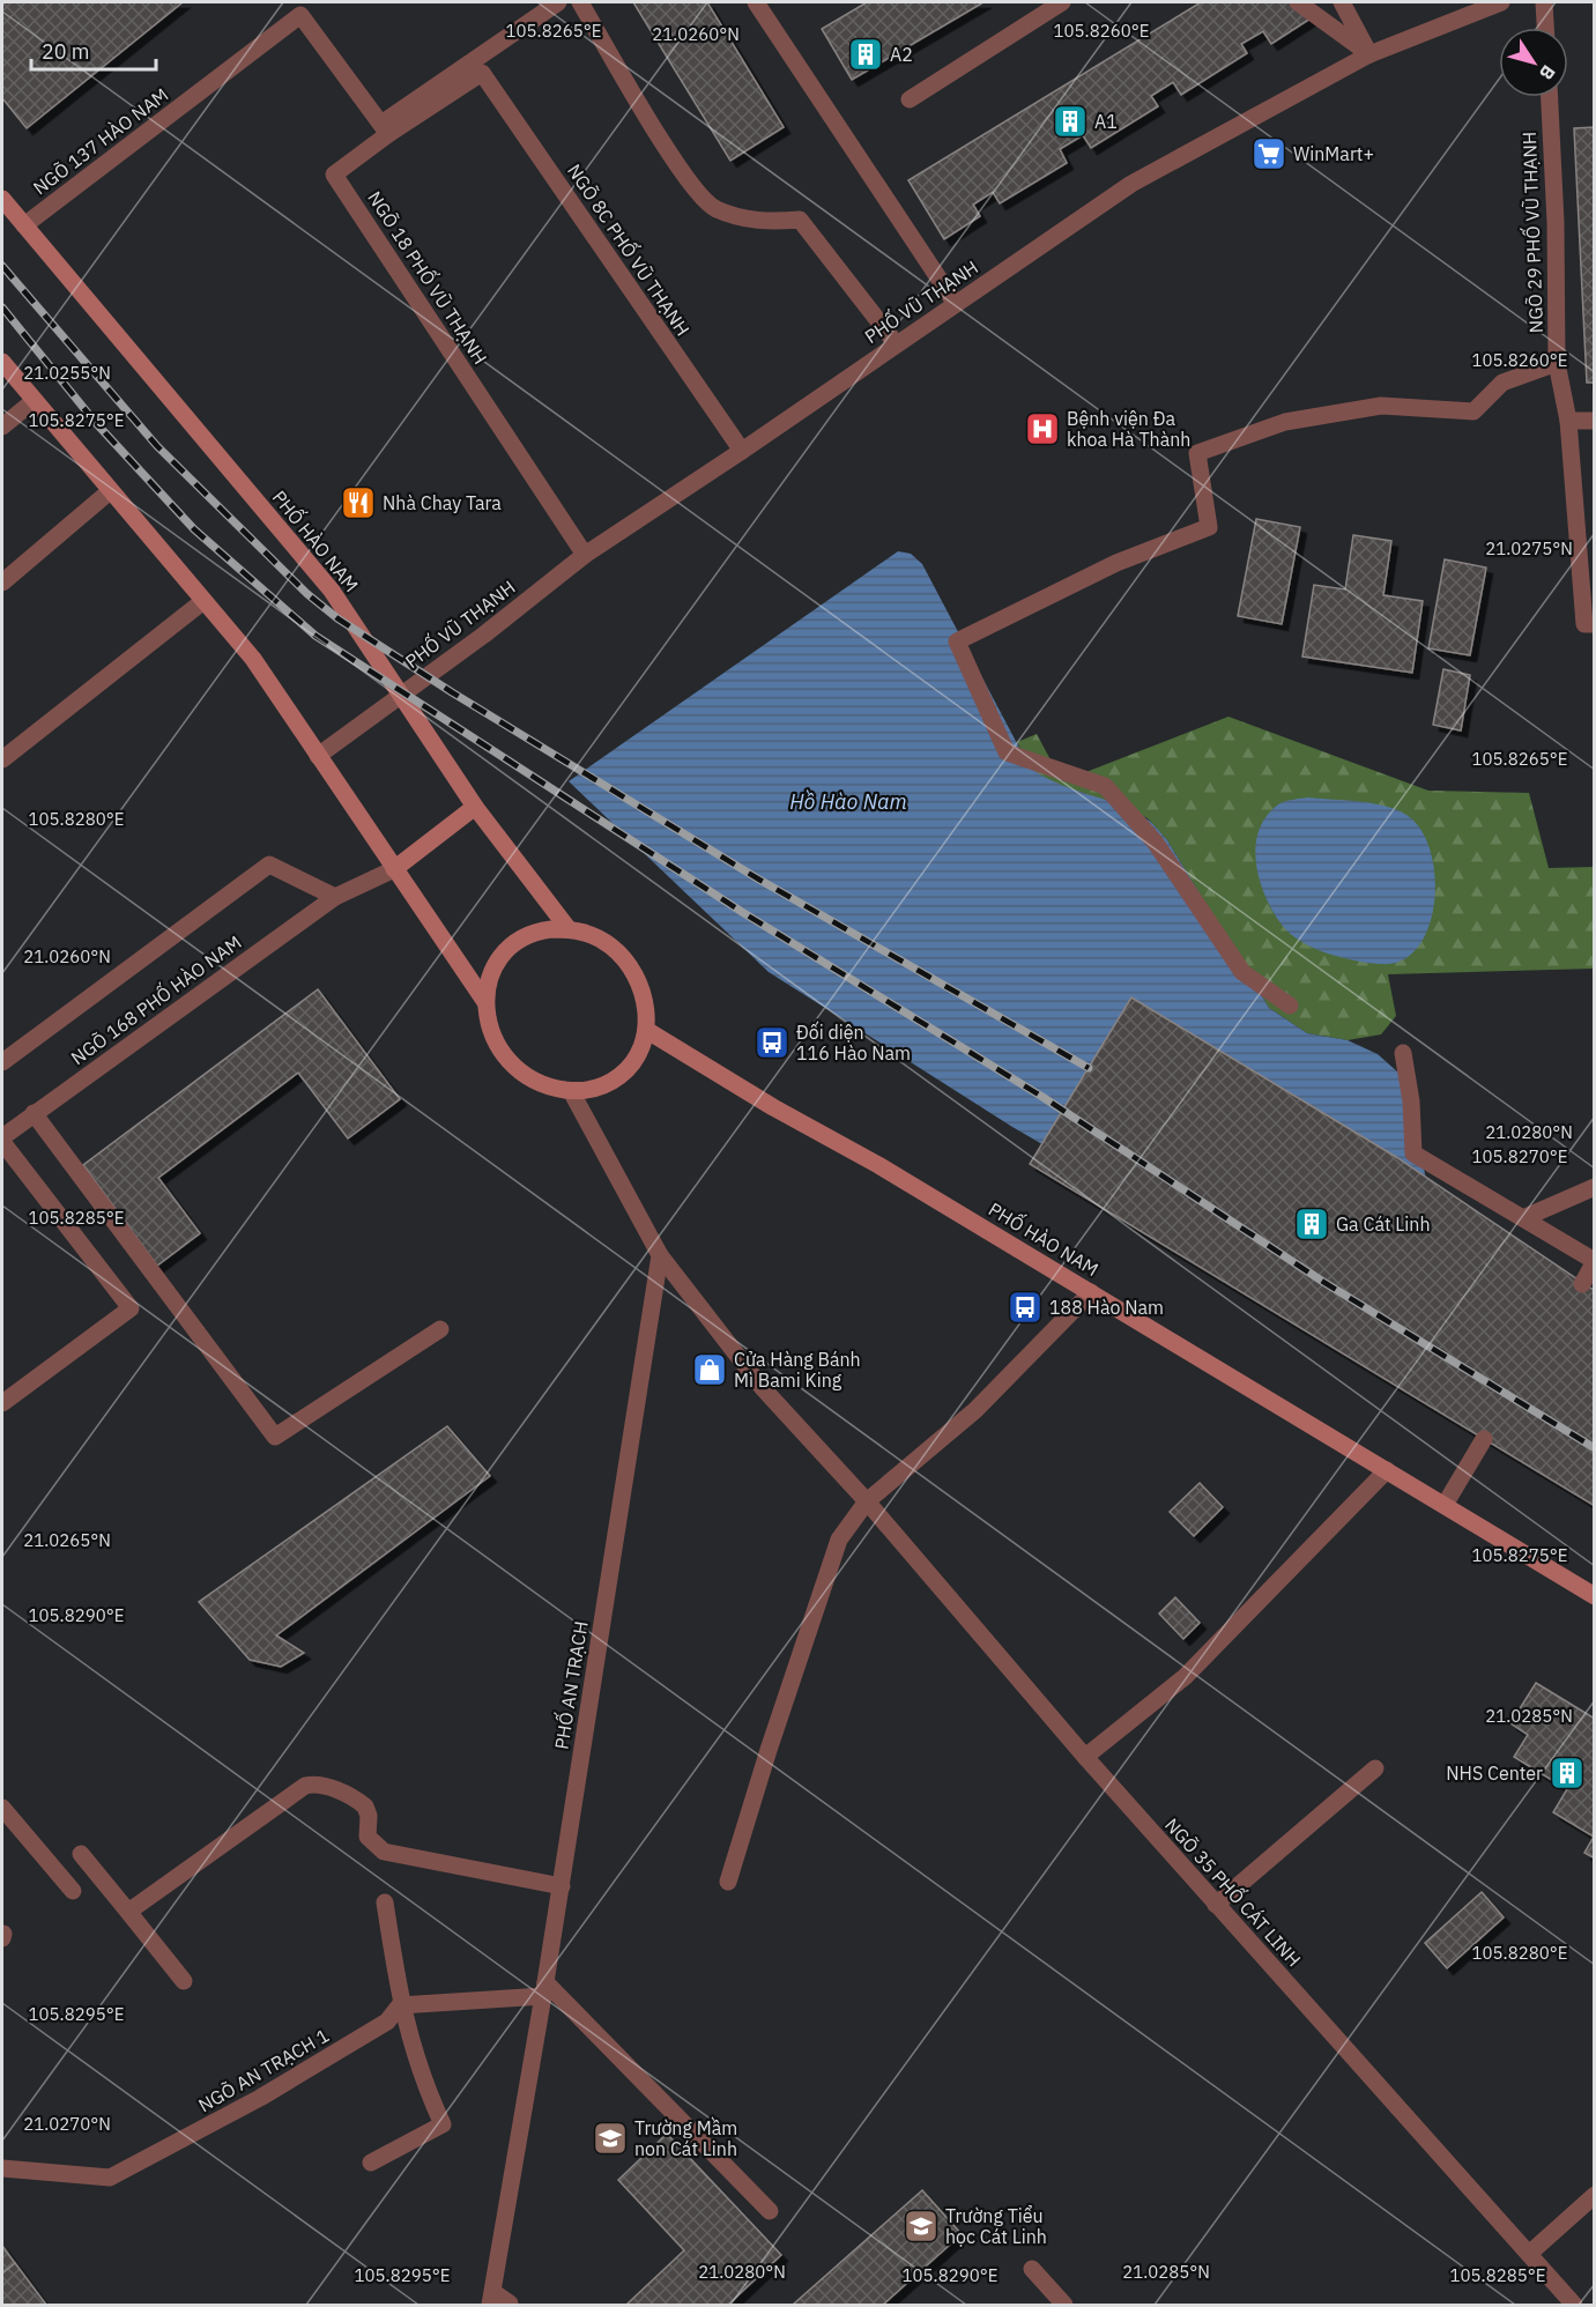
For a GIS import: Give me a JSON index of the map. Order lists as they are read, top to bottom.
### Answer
{
  "streets": {
    "main road": ["PHỐ HÀO NAM"],
    "street": [
      "NGÕ 137 HÀO NAM",
      "NGÕ 29 PHỐ VŨ THẠNH",
      "NGÕ 8C PHỐ VŨ THẠNH",
      "NGÕ 18 PHỐ VŨ THẠNH",
      "PHỐ VŨ THẠNH",
      "NGÕ 168 PHỐ HÀO NAM",
      "PHỐ AN TRẠCH",
      "NGÕ 35 PHỐ CÁT LINH",
      "NGÕ AN TRẠCH 1"
    ]
  },
  "crossings": [
    ["NGÕ 137 HÀO NAM", "NGÕ 18 PHỐ VŨ THẠNH"],
    ["NGÕ 137 HÀO NAM", "PHỐ HÀO NAM"],
    ["NGÕ 8C PHỐ VŨ THẠNH", "NGÕ 18 PHỐ VŨ THẠNH"],
    ["NGÕ 8C PHỐ VŨ THẠNH", "PHỐ VŨ THẠNH"],
    ["NGÕ 18 PHỐ VŨ THẠNH", "PHỐ VŨ THẠNH"],
    ["PHỐ VŨ THẠNH", "PHỐ HÀO NAM"],
    ["PHỐ AN TRẠCH", "NGÕ 35 PHỐ CÁT LINH"]
  ],
  "water": ["Hồ Hào Nam"],
  "places": {
    "building": [
      "A2",
      "A1",
      "Ga Cát Linh",
      "NHS Center"
    ],
    "supermarket": ["WinMart+"],
    "hospital": ["Bệnh viện Đa khoa Hà Thành"],
    "restaurant": ["Nhà Chay Tara"],
    "bus stop": ["Đối diện 116 Hào Nam", "188 Hào Nam"],
    "shop": ["Cửa Hàng Bánh Mì Bami King"],
    "school or university": ["Trường Mầm non Cát Linh", "Trường Tiểu học Cát Linh"]
  },
  "scale_bar": "20 m",
  "north": "bottom right",
  "coordinates": [
    "105.8260°E",
    "105.8265°E",
    "21.0260°N",
    "21.0255°N",
    "105.8275°E",
    "21.0275°N",
    "105.8280°E",
    "21.0280°N",
    "105.8270°E",
    "105.8285°E",
    "21.0265°N",
    "105.8290°E",
    "21.0285°N",
    "105.8295°E",
    "21.0270°N"
  ]
}
